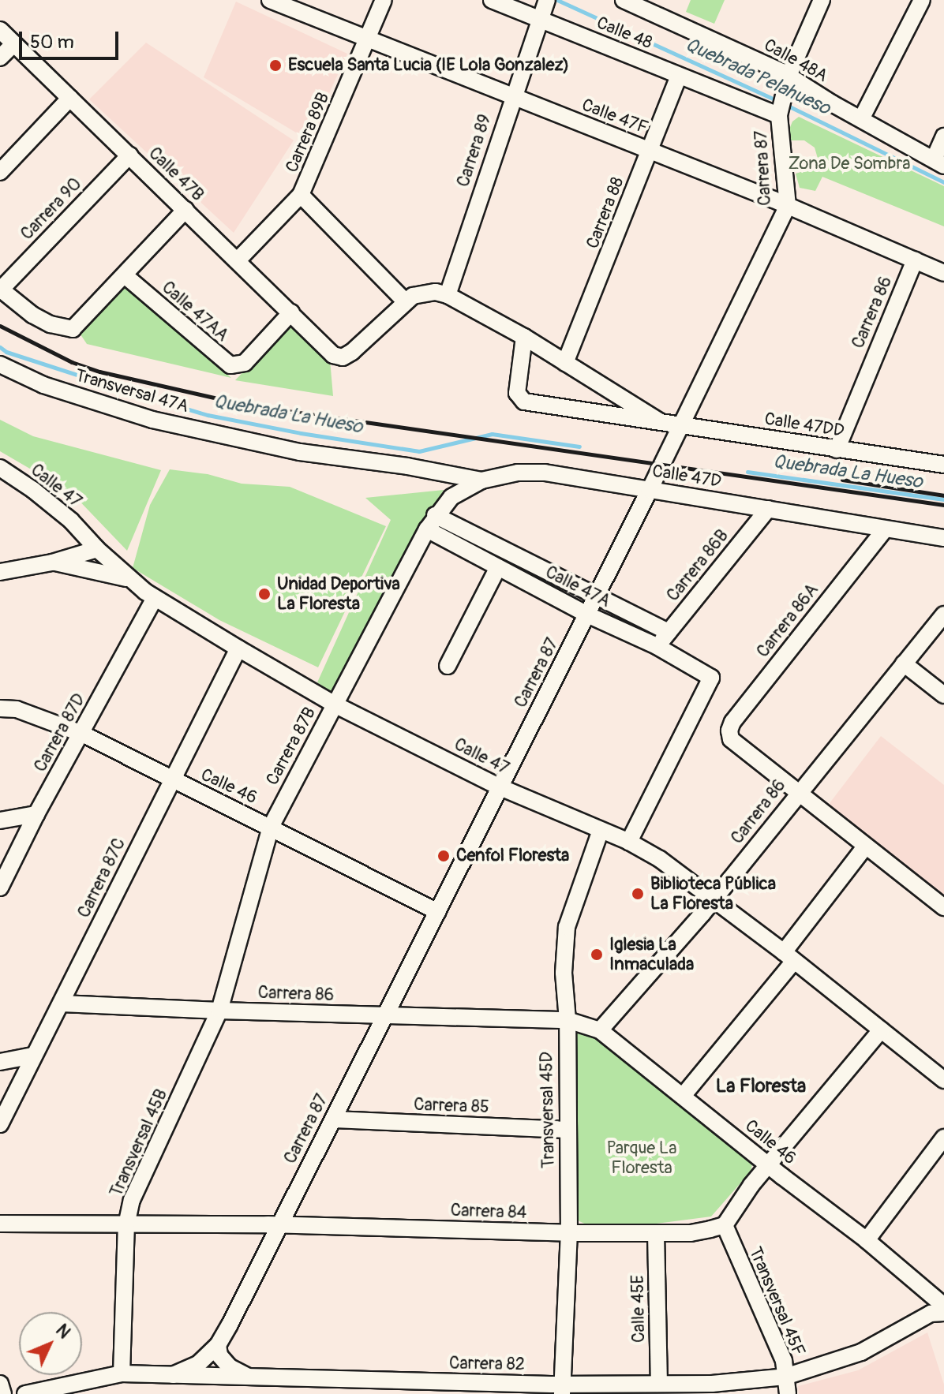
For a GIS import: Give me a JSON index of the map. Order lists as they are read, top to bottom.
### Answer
{
  "streets": {
    "street": [
      "Calle 48",
      "Calle 48A",
      "Calle 47F",
      "Carrera 89B",
      "Carrera 89",
      "Carrera 87",
      "Calle 47B",
      "Carrera 90",
      "Carrera 88",
      "Calle 47AA",
      "Carrera 86",
      "Transversal 47A",
      "Calle 47DD",
      "Calle 47D",
      "Calle 47",
      "Carrera 86B",
      "Calle 47A",
      "Carrera 86A",
      "Carrera 87D",
      "Carrera 87B",
      "Calle 46",
      "Carrera 87C",
      "Carrera 85",
      "Transversal 45D",
      "Transversal 45B",
      "Carrera 84",
      "Transversal 45F",
      "Calle 45E",
      "Carrera 82"
    ]
  },
  "crossings": [
    ["Calle 48", "Carrera 89"],
    ["Calle 48", "Carrera 87"],
    ["Calle 48", "Carrera 88"],
    ["Calle 48A", "Carrera 87"],
    ["Calle 47F", "Carrera 89B"],
    ["Calle 47F", "Carrera 89"],
    ["Calle 47F", "Carrera 87"],
    ["Calle 47F", "Carrera 88"],
    ["Calle 47F", "Carrera 86"],
    ["Carrera 89B", "Calle 47B"],
    ["Carrera 89", "Calle 47DD"],
    ["Carrera 87", "Carrera 86"],
    ["Carrera 87", "Calle 47DD"],
    ["Carrera 87", "Calle 47D"],
    ["Carrera 87", "Calle 47"],
    ["Carrera 87", "Calle 47A"],
    ["Carrera 87", "Calle 46"],
    ["Carrera 87", "Carrera 85"],
    ["Carrera 87", "Carrera 84"],
    ["Carrera 87", "Carrera 82"],
    ["Calle 47B", "Carrera 90"],
    ["Calle 47B", "Calle 47AA"],
    ["Calle 47B", "Calle 47DD"],
    ["Carrera 88", "Calle 47DD"],
    ["Carrera 86", "Calle 47DD"],
    ["Carrera 86", "Calle 47"],
    ["Carrera 86", "Carrera 86A"],
    ["Carrera 86", "Carrera 87B"],
    ["Carrera 86", "Calle 46"],
    ["Carrera 86", "Carrera 87C"],
    ["Carrera 86", "Transversal 45D"],
    ["Carrera 86", "Transversal 45B"],
    ["Transversal 47A", "Calle 47D"],
    ["Calle 47D", "Carrera 86B"],
    ["Calle 47D", "Calle 47A"],
    ["Calle 47D", "Carrera 86A"],
    ["Calle 47D", "Carrera 87B"],
    ["Calle 47", "Calle 47A"],
    ["Calle 47", "Carrera 87D"],
    ["Calle 47", "Carrera 87B"],
    ["Calle 47", "Carrera 87C"],
    ["Calle 47", "Transversal 45D"],
    ["Carrera 86B", "Calle 47A"],
    ["Calle 47A", "Carrera 87B"],
    ["Carrera 87D", "Calle 46"],
    ["Carrera 87B", "Calle 46"],
    ["Carrera 87B", "Transversal 45B"],
    ["Calle 46", "Carrera 87C"],
    ["Calle 46", "Transversal 45D"],
    ["Calle 46", "Carrera 82"],
    ["Carrera 85", "Transversal 45D"],
    ["Transversal 45D", "Carrera 84"],
    ["Transversal 45D", "Carrera 82"],
    ["Transversal 45B", "Carrera 84"],
    ["Transversal 45B", "Carrera 82"],
    ["Carrera 84", "Transversal 45F"],
    ["Carrera 84", "Calle 45E"],
    ["Transversal 45F", "Carrera 82"],
    ["Calle 45E", "Carrera 82"]
  ],
  "districts": ["La Floresta"],
  "water": ["Quebrada Pelahueso", "Quebrada La Hueso"],
  "parks": ["Zona De Sombra", "Parque La Floresta"],
  "places": [
    "Escuela Santa Lucia (IE Lola Gonzalez)",
    "Unidad Deportiva La Floresta",
    "Cenfol Floresta",
    "Biblioteca Pública La Floresta",
    "Iglesia La Inmaculada"
  ],
  "scale_bar": "50 m",
  "north": "top right"
}
